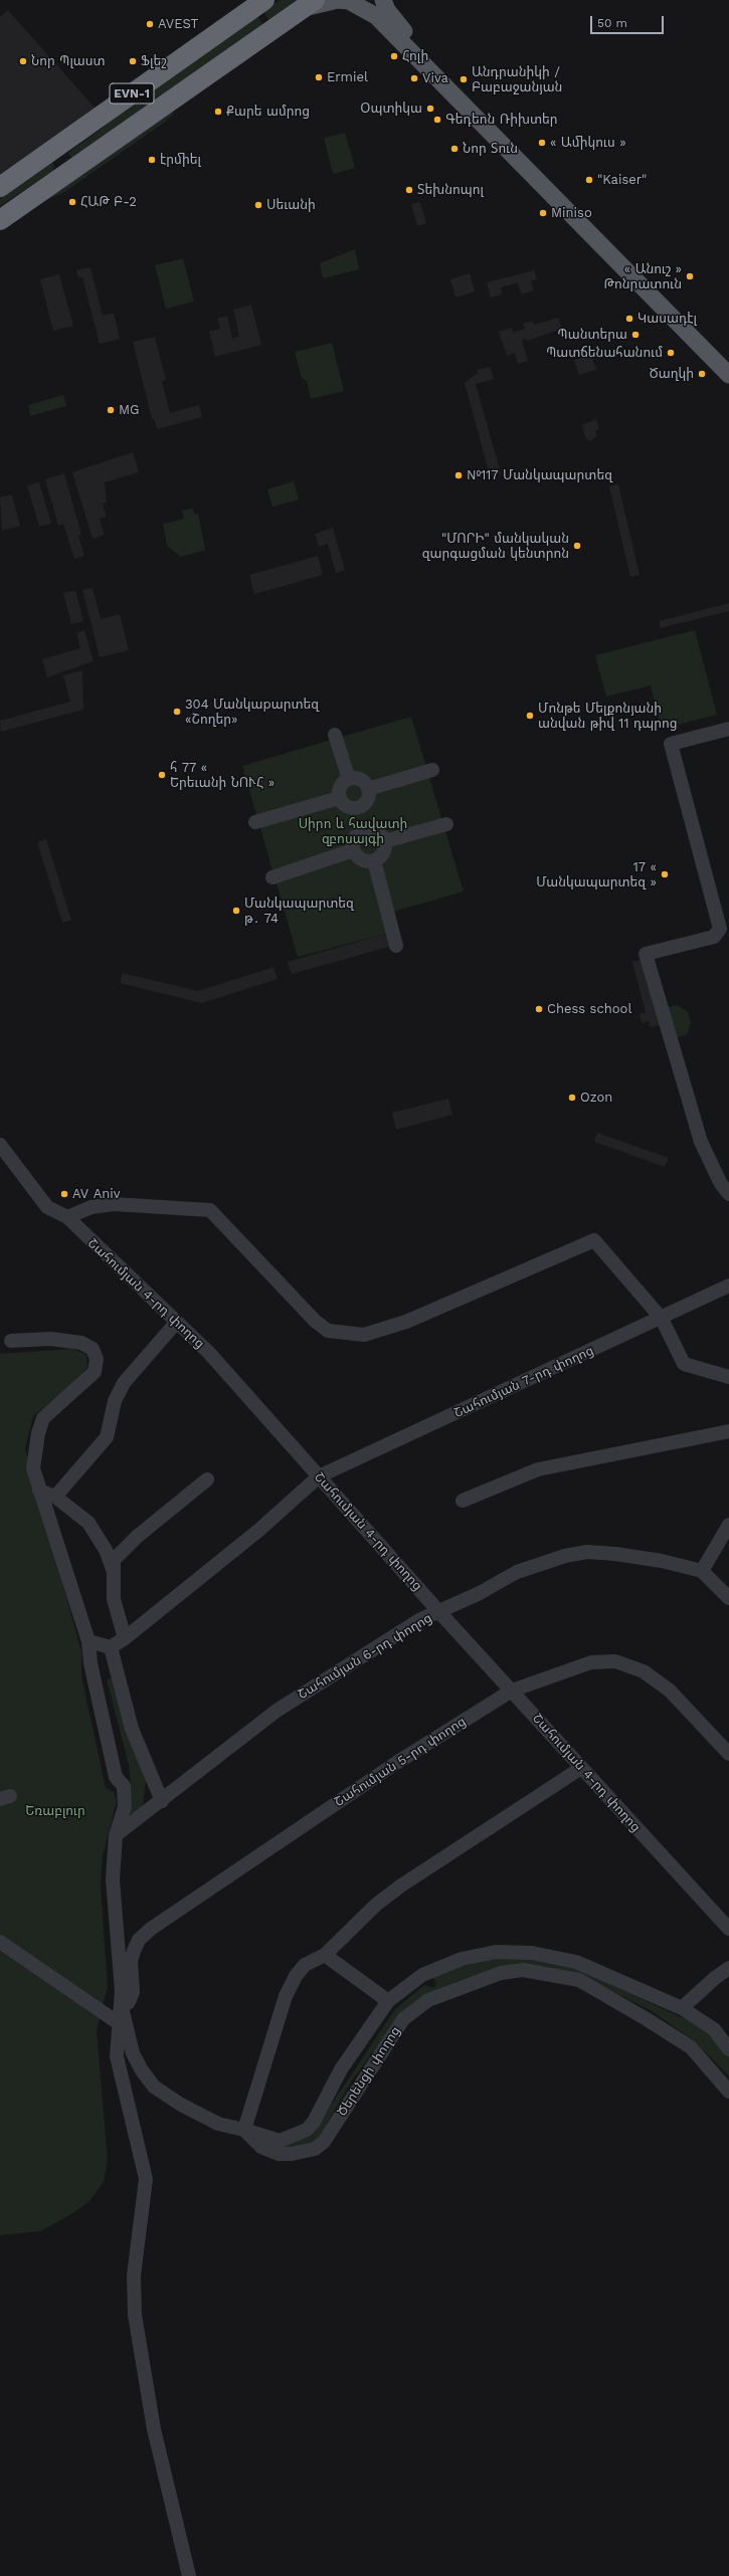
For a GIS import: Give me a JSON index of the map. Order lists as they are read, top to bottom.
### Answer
{
  "streets": {
    "highway": ["EVN-1"],
    "street": [
      "Շահումյան 4-րդ փողոց",
      "Շահումյան 7-րդ փողոց",
      "Շահումյան 6-րդ փողոց",
      "Շահումյան 5-րդ փողոց",
      "Ծերենցի փողոց"
    ]
  },
  "crossings": [
    ["Շահումյան 4-րդ փողոց", "Շահումյան 7-րդ փողոց"],
    ["Շահումյան 4-րդ փողոց", "Շահումյան 6-րդ փողոց"],
    ["Շահումյան 4-րդ փողոց", "Շահումյան 5-րդ փողոց"],
    ["Շահումյան 5-րդ փողոց", "Ծերենցի փողոց"]
  ],
  "parks": ["Սիրո և հավատի զբոսայգի", "Եռաբլուր"],
  "places": [
    "AVEST",
    "Հոլի",
    "Նոր Պլաստ",
    "Ֆլեշ",
    "Ermiel",
    "Viva",
    "Անդրանիկի / Բաբաջանյան",
    "Օպտիկա",
    "Քարե ամրոց",
    "Գեդեոն Ռիխտեր",
    "« Ամիկուս »",
    "Նոր Տուն",
    "էրմիել",
    "\"Kaiser\"",
    "Տեխնոպոլ",
    "ՀԱԹ Բ-2",
    "Սեւանի",
    "Miniso",
    "« Անուշ » Թոնրատուն",
    "Կասադէլ",
    "Պանտերա",
    "Պատճենահանում",
    "Ծաղկի",
    "MG",
    "№117 Մանկապարտեզ",
    "\"ՄՈՐԻ\" մանկական զարգացման կենտրոն",
    "304 Մանկաpարտեզ «Շողեր»",
    "Մոնթե Մելքոնյանի անվան թիվ 11 դպրոց",
    "հ 77 « Երեւանի ՆՈՒՀ »",
    "17 « Մանկապարտեզ »",
    "Մանկապարտեզ թ․ 74",
    "Chess school",
    "Ozon",
    "AV Aniv"
  ],
  "scale_bar": "50 m"
}
